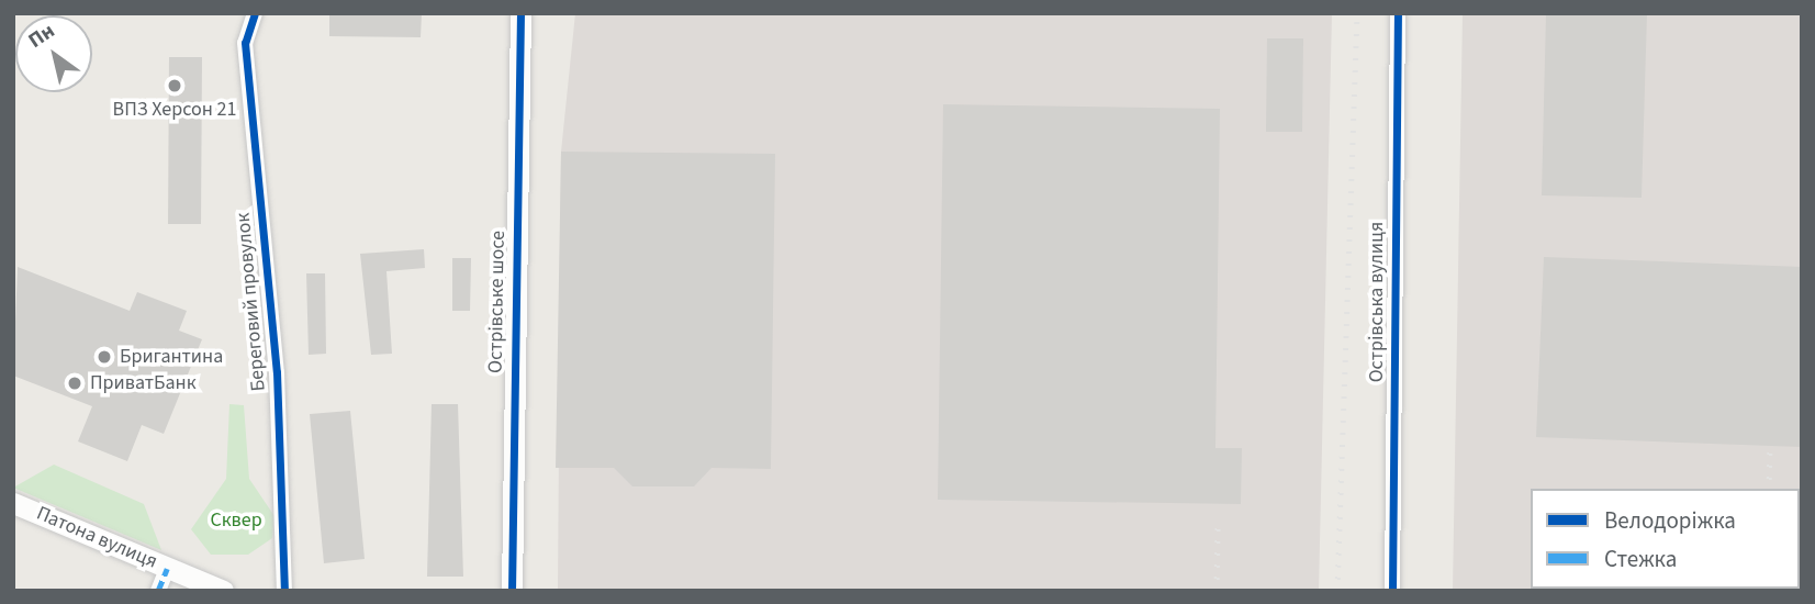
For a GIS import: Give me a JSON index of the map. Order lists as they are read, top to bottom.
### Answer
{
  "streets": {
    "street": [
      "Береговий провулок",
      "Острівське шосе",
      "Острівська вулиця",
      "Патона вулиця"
    ]
  },
  "parks": ["Сквер"],
  "places": ["ВПЗ Херсон 21", "Бригантина", "ПриватБанк"],
  "legend": ["Велодоріжка", "Стежка"],
  "north": "top left"
}
